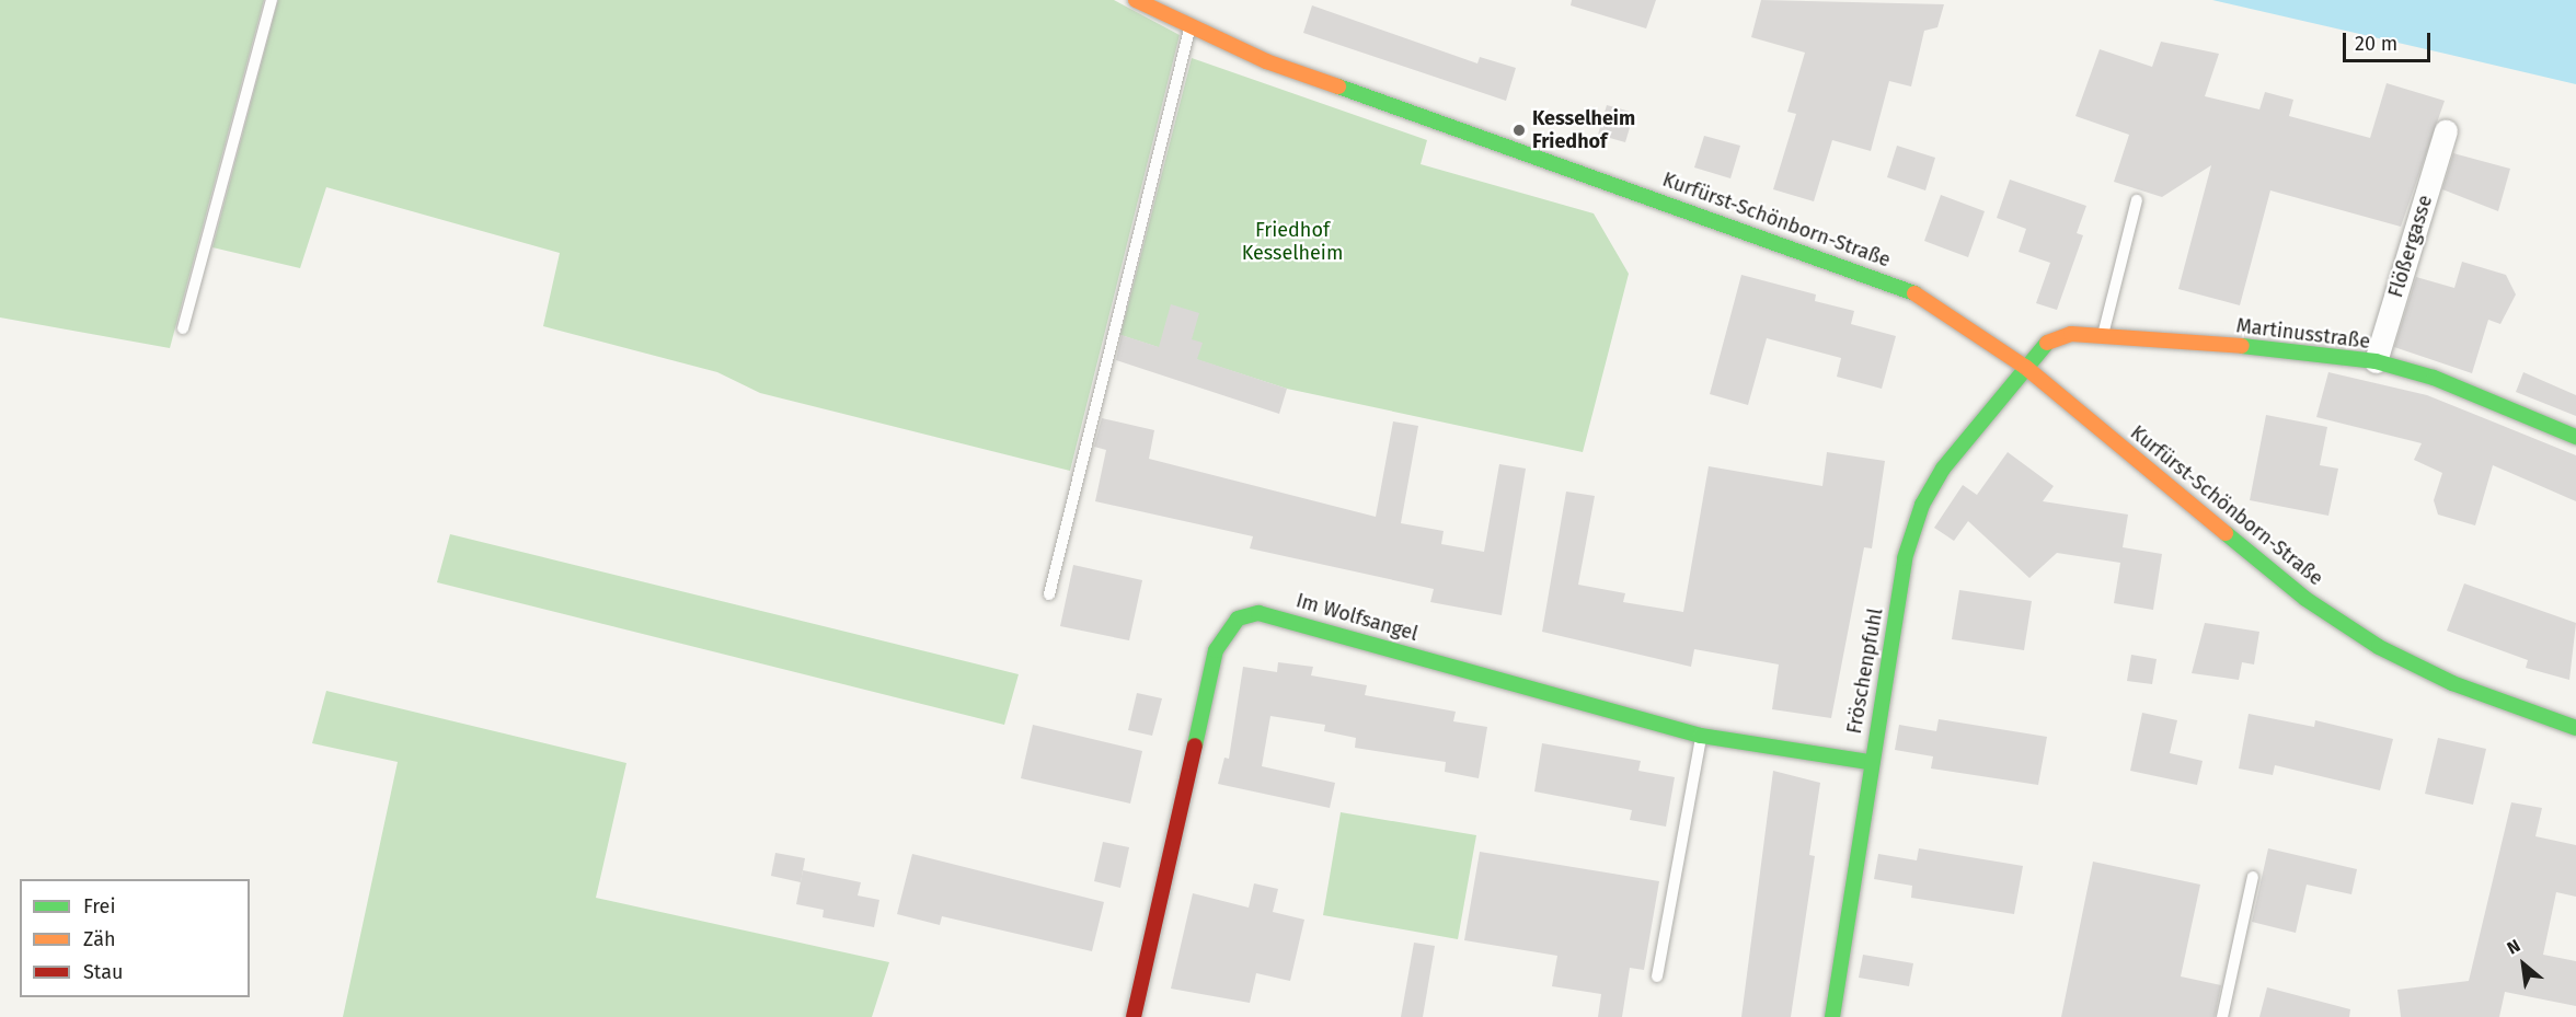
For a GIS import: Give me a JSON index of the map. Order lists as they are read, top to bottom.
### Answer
{
  "streets": {
    "street": [
      "Kurfürst-Schönborn-Straße",
      "Flößergasse",
      "Martinusstraße",
      "Im Wolfsangel",
      "Fröschenpfuhl"
    ]
  },
  "crossings": [
    ["Kurfürst-Schönborn-Straße", "Martinusstraße"],
    ["Kurfürst-Schönborn-Straße", "Fröschenpfuhl"],
    ["Flößergasse", "Martinusstraße"],
    ["Martinusstraße", "Fröschenpfuhl"],
    ["Im Wolfsangel", "Fröschenpfuhl"]
  ],
  "parks": ["Friedhof Kesselheim"],
  "places": ["Kesselheim Friedhof"],
  "legend": ["Frei", "Zäh", "Stau"],
  "scale_bar": "20 m",
  "north": "top left"
}
